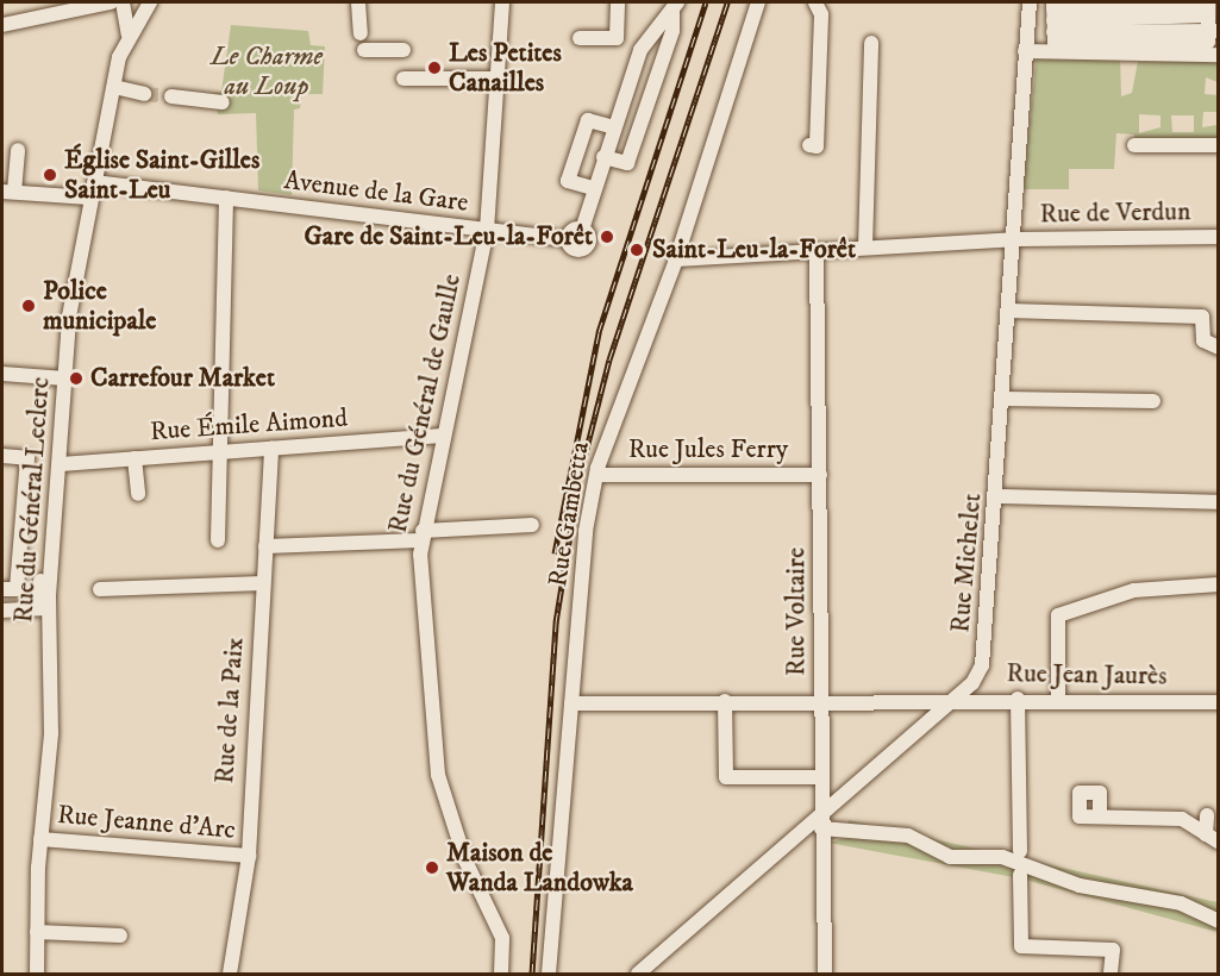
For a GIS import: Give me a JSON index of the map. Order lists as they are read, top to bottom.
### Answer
{
  "streets": {
    "street": [
      "Avenue de la Gare",
      "Rue de Verdun",
      "Rue du Général de Gaulle",
      "Rue Émile Aimond",
      "Rue Jules Ferry",
      "Rue du Général Leclerc",
      "Rue Gambetta",
      "Rue Michelet",
      "Rue Voltaire",
      "Rue Jean Jaurès",
      "Rue de la Paix",
      "Rue Jeanne d'Arc"
    ]
  },
  "crossings": [
    ["Avenue de la Gare", "Rue du Général de Gaulle"],
    ["Avenue de la Gare", "Rue du Général Leclerc"],
    ["Rue de Verdun", "Rue Gambetta"],
    ["Rue de Verdun", "Rue Michelet"],
    ["Rue de Verdun", "Rue Voltaire"],
    ["Rue du Général de Gaulle", "Rue Émile Aimond"],
    ["Rue Émile Aimond", "Rue du Général Leclerc"],
    ["Rue Émile Aimond", "Rue de la Paix"],
    ["Rue Jules Ferry", "Rue Gambetta"],
    ["Rue Jules Ferry", "Rue Voltaire"],
    ["Rue du Général Leclerc", "Rue Jeanne d'Arc"],
    ["Rue Gambetta", "Rue Jean Jaurès"],
    ["Rue Michelet", "Rue Voltaire"],
    ["Rue Michelet", "Rue Jean Jaurès"],
    ["Rue Voltaire", "Rue Jean Jaurès"],
    ["Rue de la Paix", "Rue Jeanne d'Arc"]
  ],
  "parks": ["Le Charme au Loup"],
  "places": [
    "Les Petites Canailles",
    "Église Saint-Gilles Saint-Leu",
    "Gare de Saint-Leu-la-Forêt",
    "Saint-Leu-la-Forêt",
    "Police municipale",
    "Carrefour Market",
    "Maison de Wanda Landowka"
  ]
}
